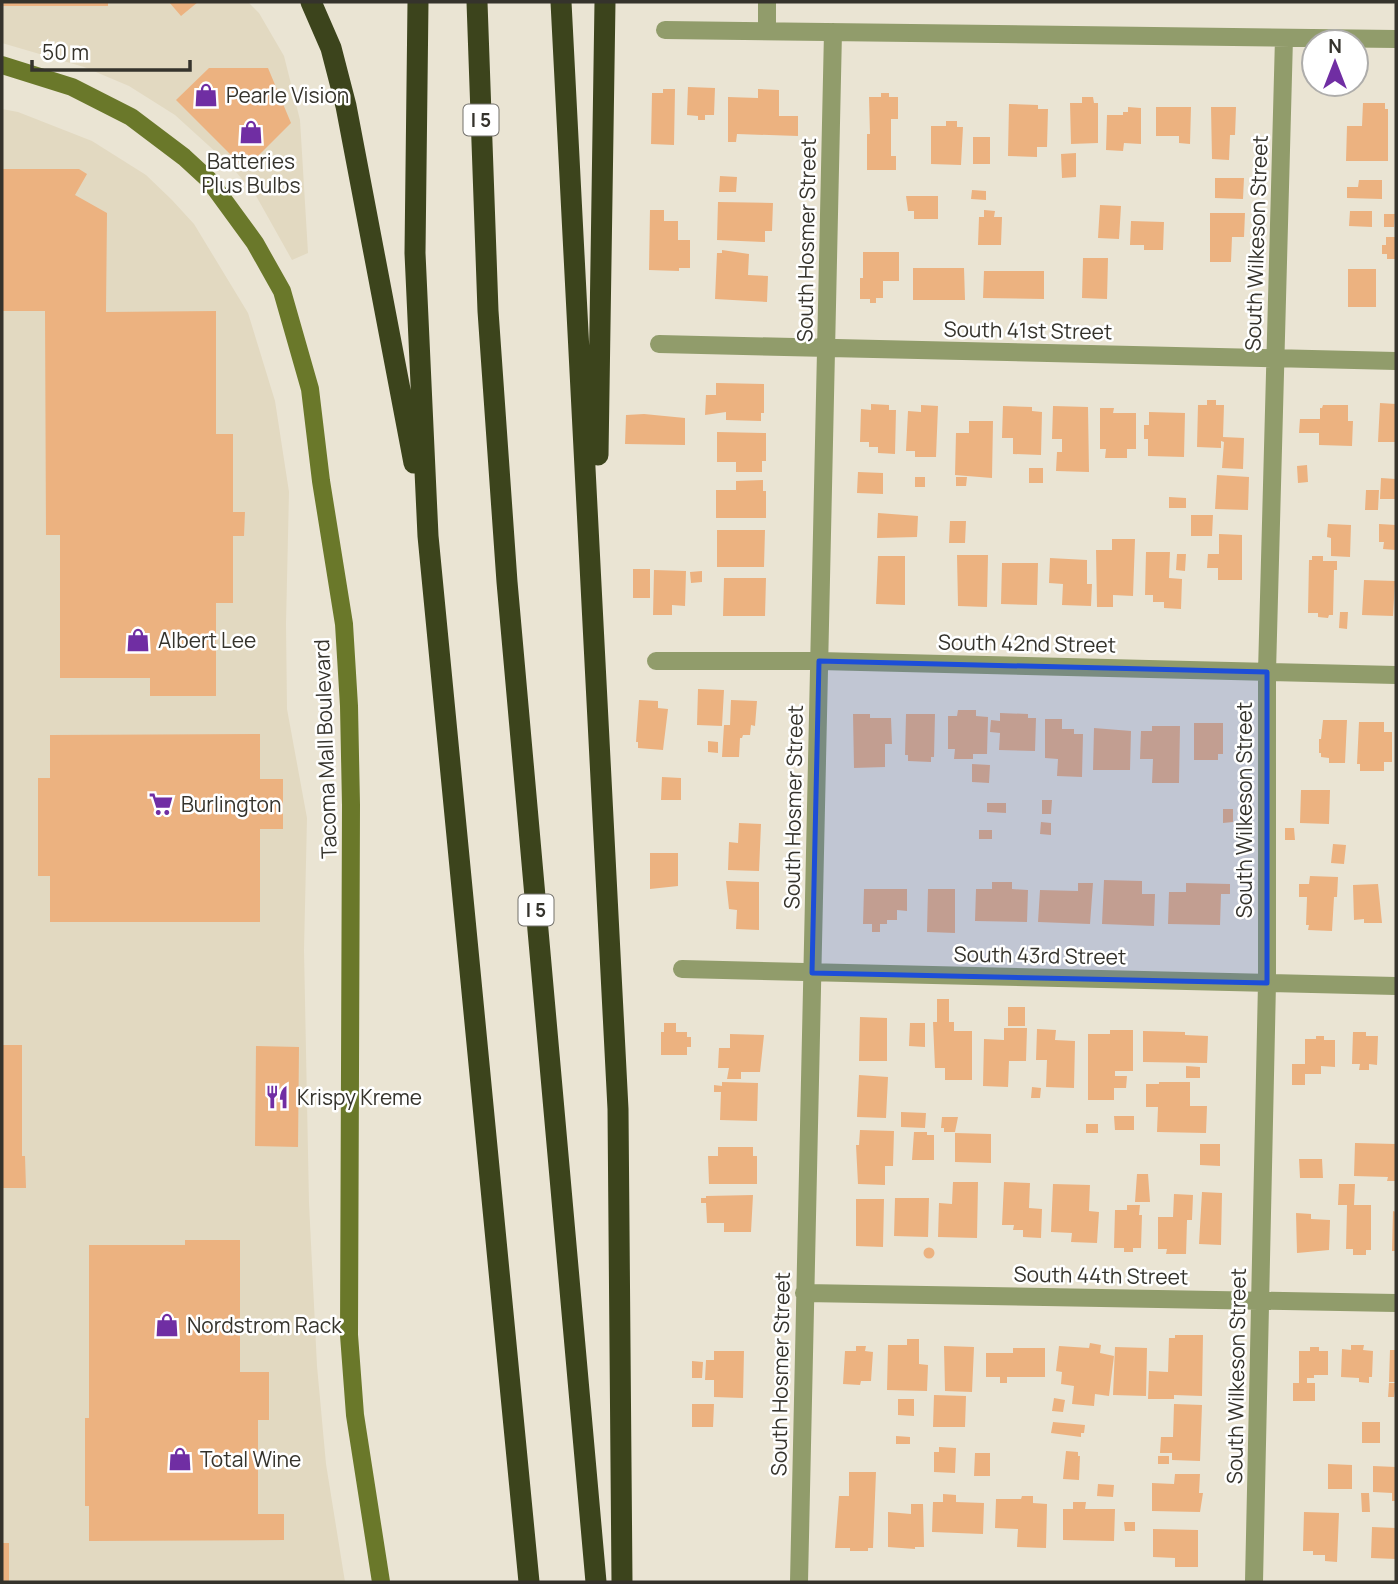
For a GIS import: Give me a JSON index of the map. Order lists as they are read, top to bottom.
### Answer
{
  "streets": {
    "highway": ["I 5"],
    "street": [
      "South Hosmer Street",
      "South Wilkeson Street",
      "South 41st Street",
      "South 42nd Street",
      "Tacoma Mall Boulevard",
      "South 43rd Street",
      "South 44th Street"
    ]
  },
  "crossings": [
    ["South Hosmer Street", "South 41st Street"],
    ["South Hosmer Street", "South 42nd Street"],
    ["South Hosmer Street", "South 43rd Street"],
    ["South Hosmer Street", "South 44th Street"],
    ["South Wilkeson Street", "South 41st Street"],
    ["South Wilkeson Street", "South 42nd Street"],
    ["South Wilkeson Street", "South 43rd Street"],
    ["South Wilkeson Street", "South 44th Street"]
  ],
  "places": {
    "shop": [
      "Pearle Vision",
      "Batteries Plus Bulbs",
      "Albert Lee",
      "Nordstrom Rack",
      "Total Wine"
    ],
    "supermarket": ["Burlington"],
    "restaurant": ["Krispy Kreme"]
  },
  "scale_bar": "50 m",
  "north": "top"
}
